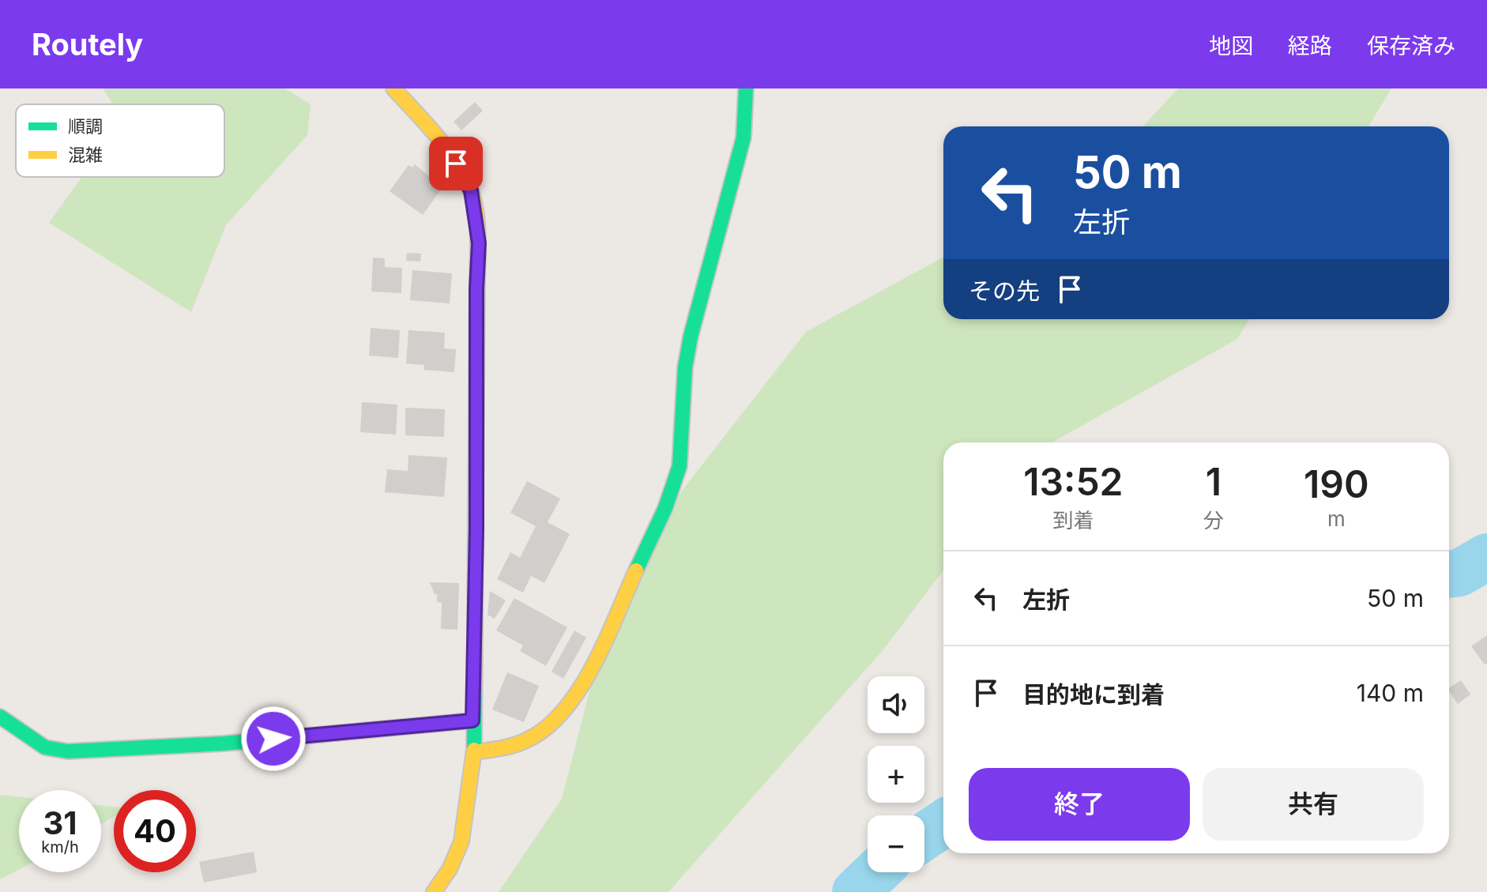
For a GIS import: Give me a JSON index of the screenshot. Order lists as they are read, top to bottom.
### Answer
{
  "legend": ["順調", "混雑"],
  "page": {
    "header": "Routely",
    "nav": ["地図", "経路", "保存済み"],
    "turn": ["50 m", "左折"],
    "then": "その先",
    "eta": [
      "13:52",
      "到着",
      "1",
      "分",
      "190",
      "m"
    ],
    "list": [
      {
        "name": "左折",
        "value": "50 m"
      },
      {
        "name": "目的地に到着",
        "value": "140 m"
      }
    ],
    "map_buttons": ["+", "−"],
    "buttons": ["終了", "共有"],
    "speed": "31 km/h",
    "limit": "40"
  }
}
